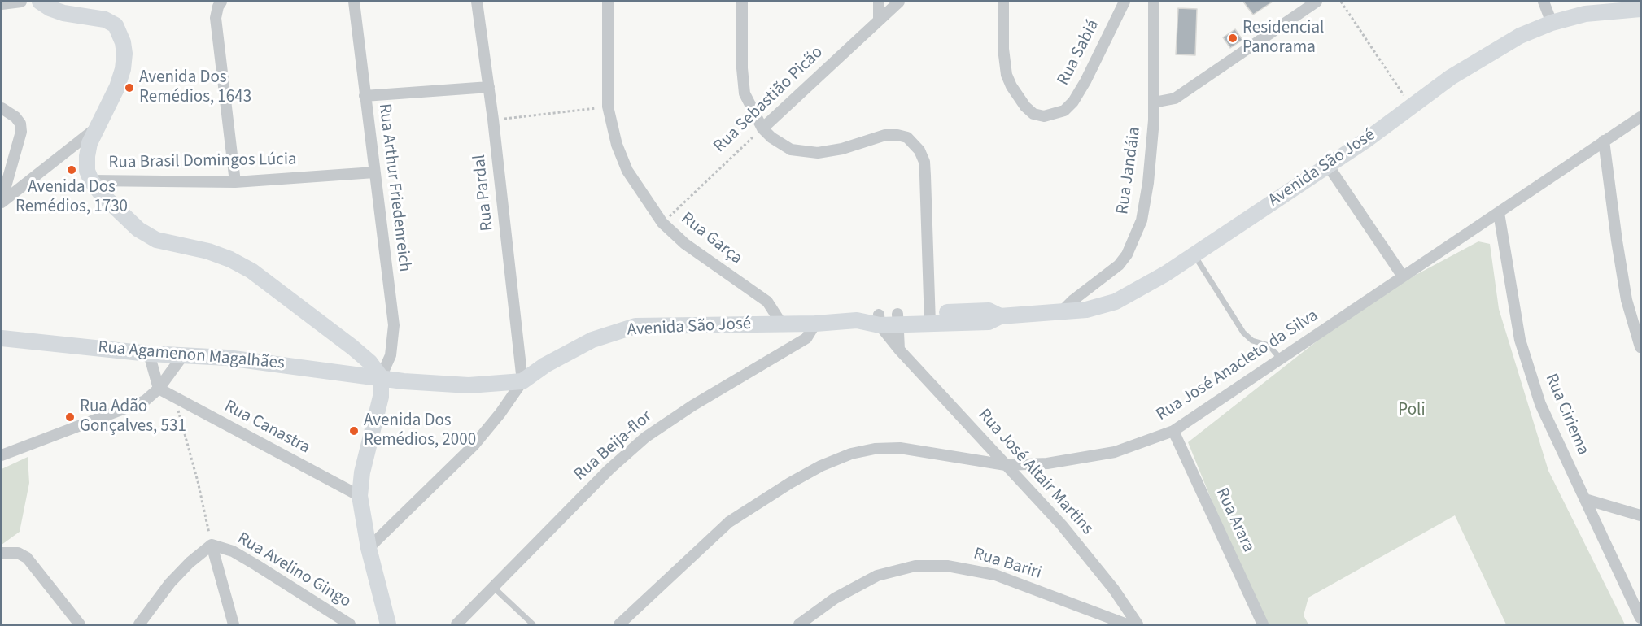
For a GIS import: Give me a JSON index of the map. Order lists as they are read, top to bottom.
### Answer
{
  "streets": {
    "main road": ["Avenida São José", "Rua Agamenon Magalhães"],
    "street": [
      "Rua Sabiá",
      "Rua Sebastião Picão",
      "Rua Brasil Domingos Lúcia",
      "Rua Jandáia",
      "Rua Arthur Friedenreich",
      "Rua Pardal",
      "Rua Garça",
      "Rua José Anacleto da Silva",
      "Rua Ciriema",
      "Rua Canastra",
      "Rua Beija-flor",
      "Rua José Altair Martins",
      "Rua Arara",
      "Rua Bariri",
      "Rua Avelino Gingo"
    ]
  },
  "crossings": [
    ["Rua Sebastião Picão", "Rua Garça"],
    ["Rua Brasil Domingos Lúcia", "Rua Arthur Friedenreich"],
    ["Avenida São José", "Rua Jandáia"],
    ["Avenida São José", "Rua Pardal"],
    ["Avenida São José", "Rua Garça"],
    ["Avenida São José", "Rua Beija-flor"],
    ["Avenida São José", "Rua José Altair Martins"],
    ["Rua Arthur Friedenreich", "Rua Agamenon Magalhães"],
    ["Rua José Anacleto da Silva", "Rua Ciriema"],
    ["Rua José Anacleto da Silva", "Rua José Altair Martins"],
    ["Rua José Anacleto da Silva", "Rua Arara"]
  ],
  "parks": ["Poli"],
  "places": [
    "Residencial Panorama",
    "Avenida Dos Remédios, 1643",
    "Avenida Dos Remédios, 1730",
    "Rua Adão Gonçalves, 531",
    "Avenida Dos Remédios, 2000"
  ]
}
